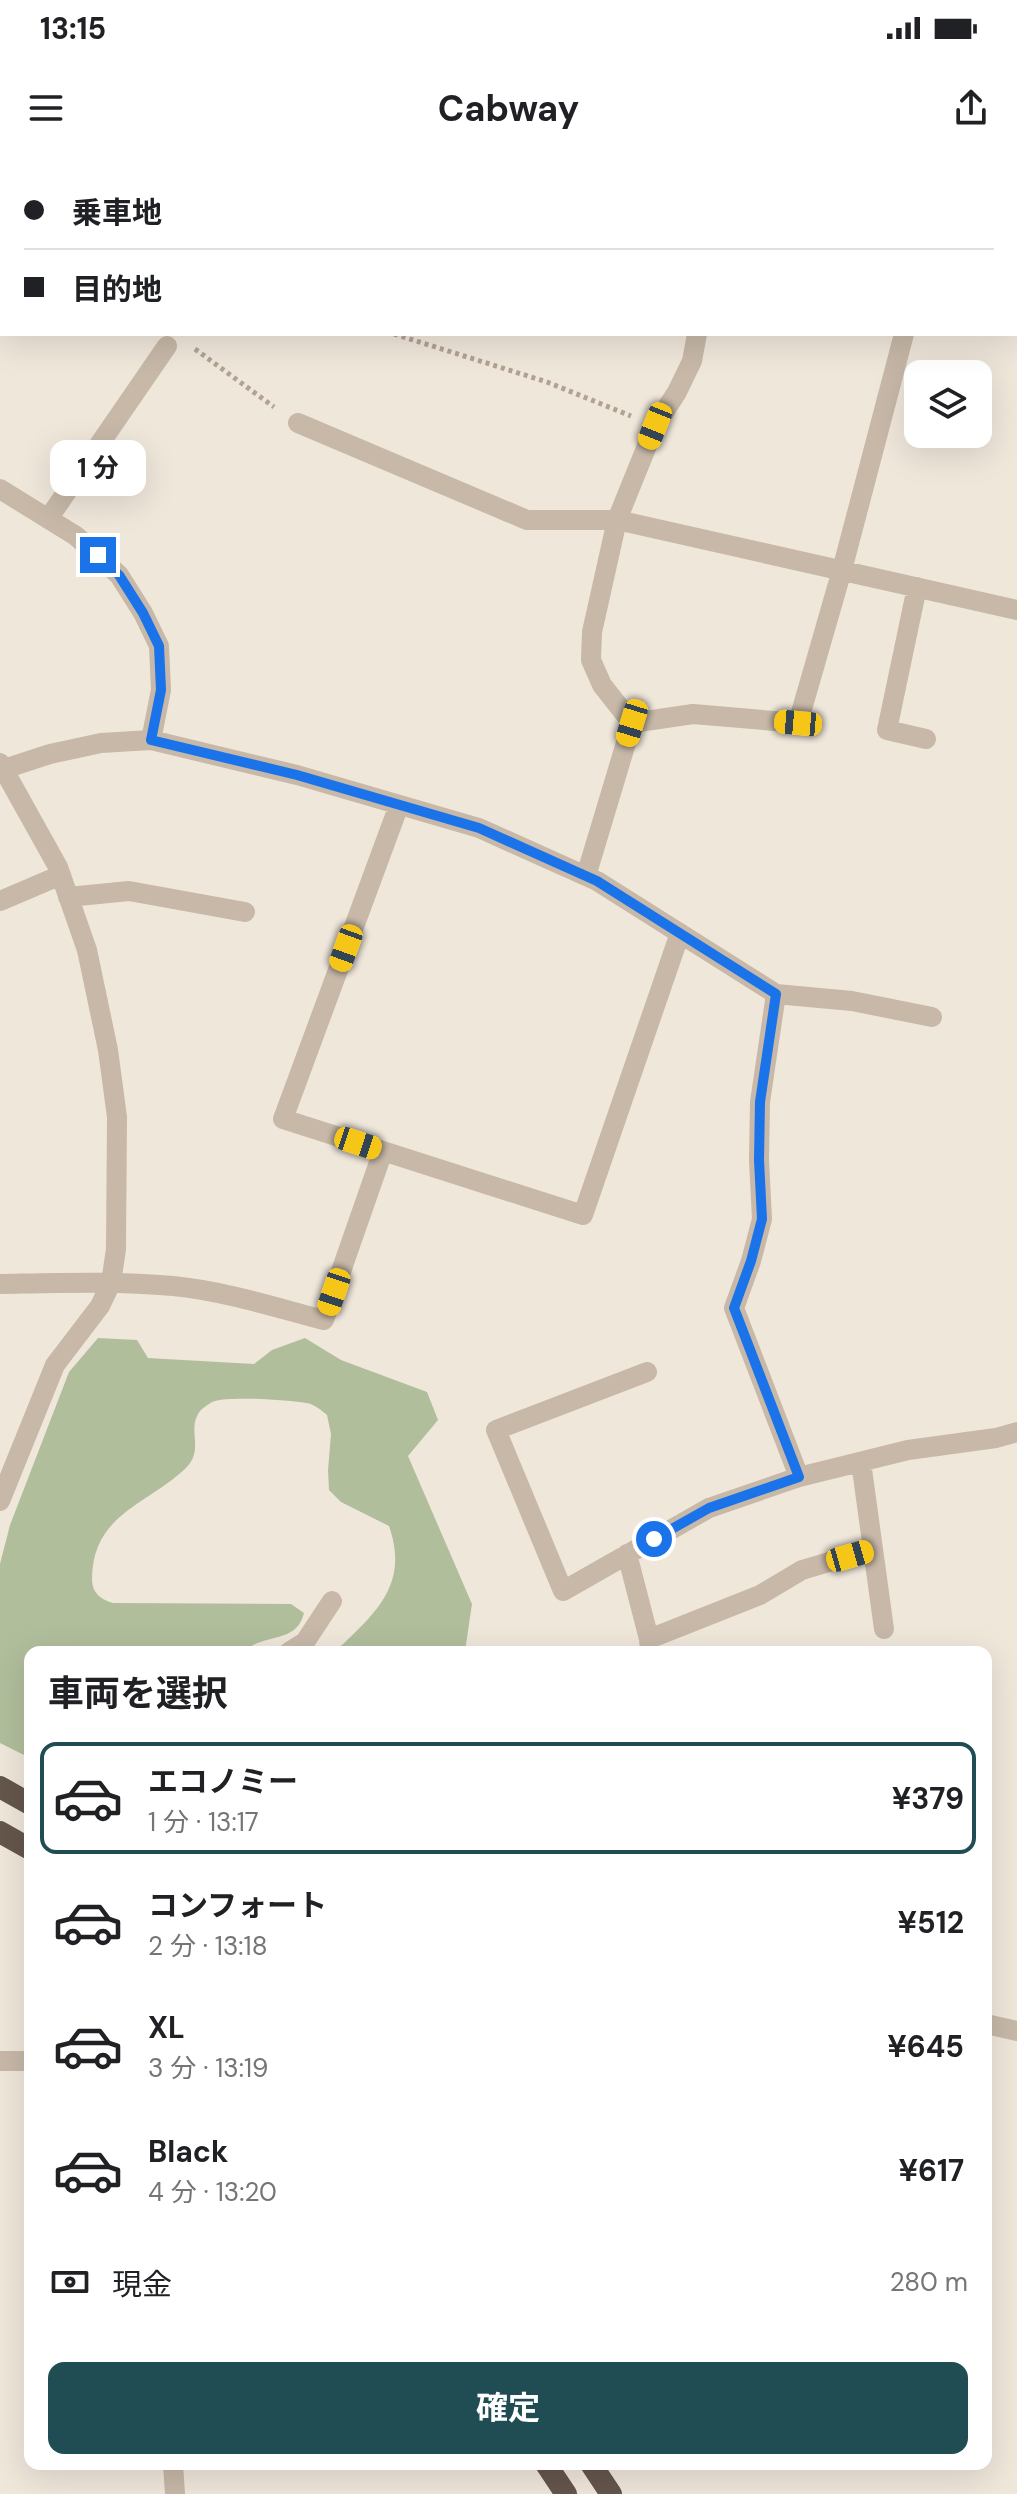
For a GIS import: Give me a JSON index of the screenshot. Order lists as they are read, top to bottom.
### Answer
{
  "page": {
    "status": "13:15",
    "header": "Cabway",
    "banner": ["乗車地", "目的地"],
    "bubble": "1 分",
    "heading": "車両を選択",
    "list": [
      {
        "name": "エコノミー",
        "note": "1 分 · 13:17",
        "value": "¥379"
      },
      {
        "name": "コンフォート",
        "note": "2 分 · 13:18",
        "value": "¥512"
      },
      {
        "name": "XL",
        "note": "3 分 · 13:19",
        "value": "¥645"
      },
      {
        "name": "Black",
        "note": "4 分 · 13:20",
        "value": "¥617"
      }
    ],
    "pay": ["現金", "280 m"],
    "buttons": "確定"
  }
}
